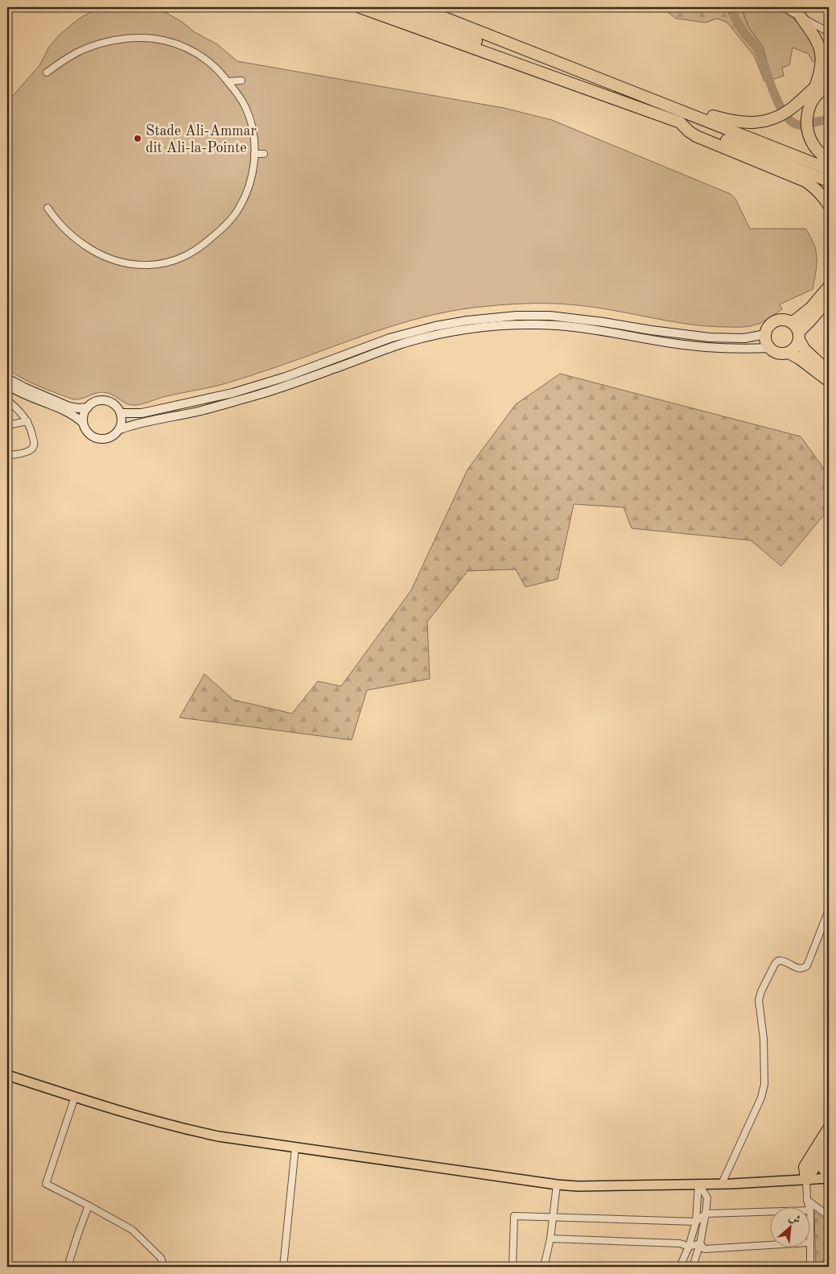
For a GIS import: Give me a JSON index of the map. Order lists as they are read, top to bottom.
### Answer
{
  "places": ["Stade Ali-Ammar dit Ali-la-Pointe"],
  "north": "top right"
}
